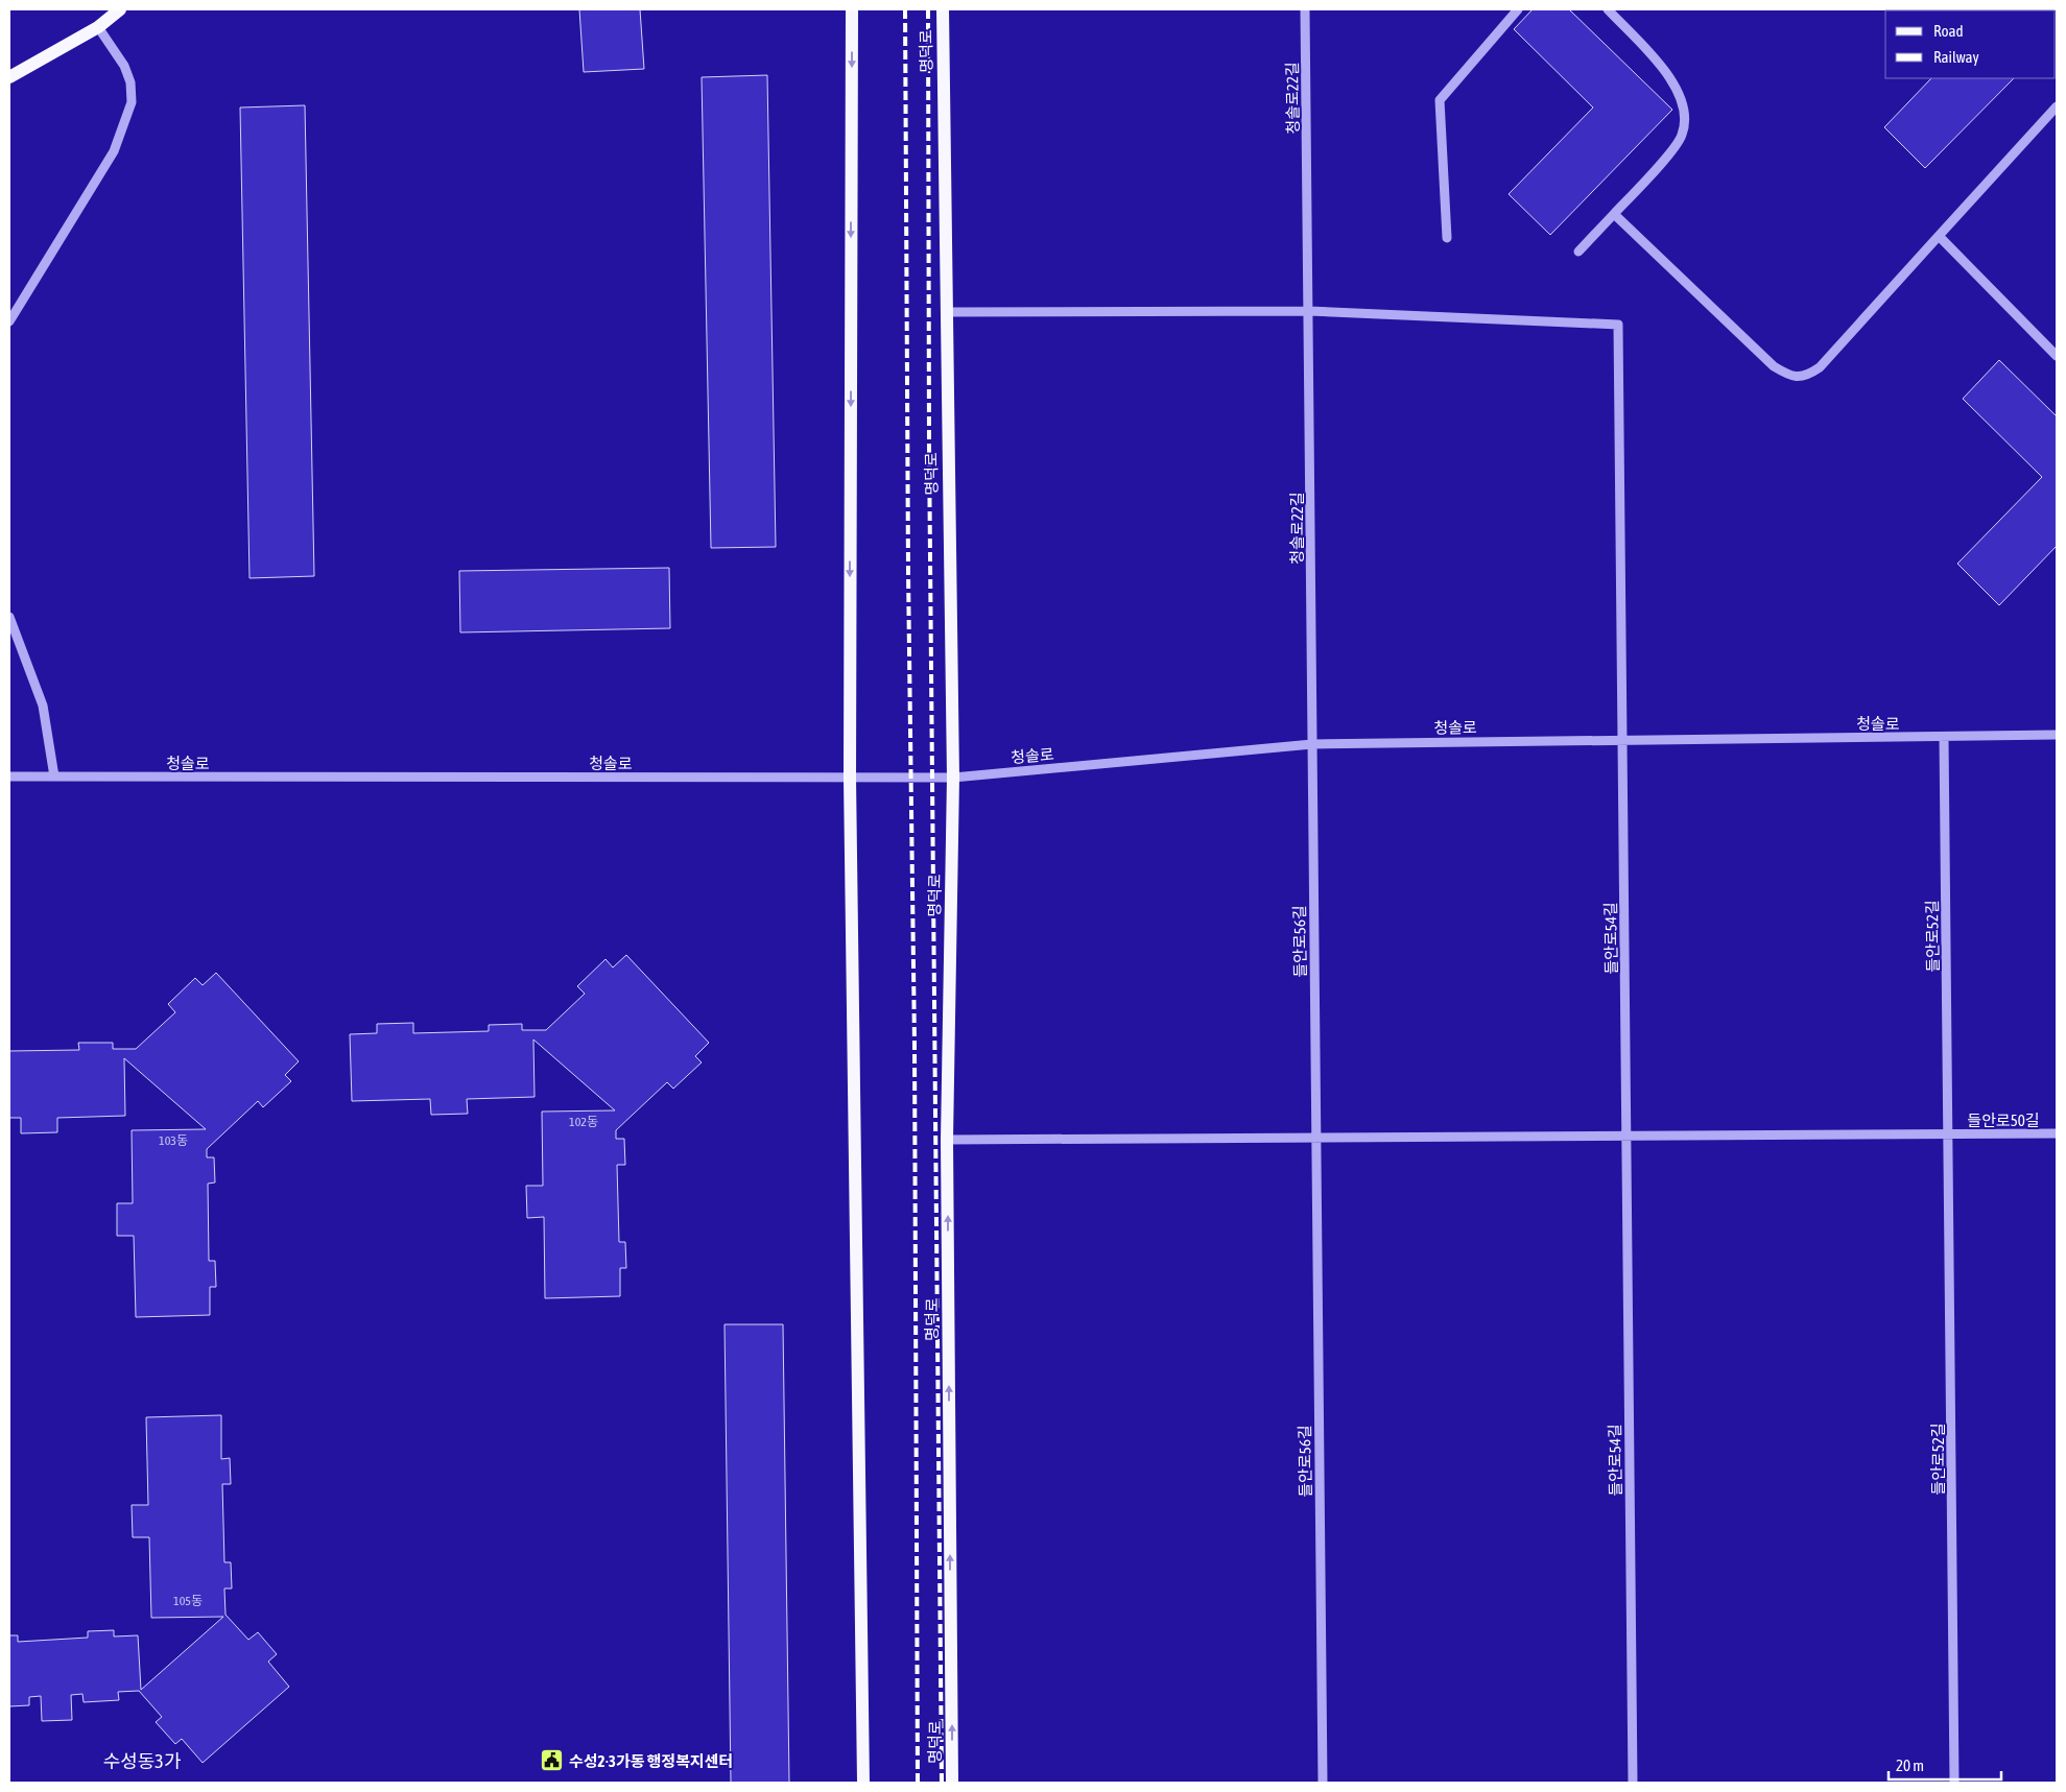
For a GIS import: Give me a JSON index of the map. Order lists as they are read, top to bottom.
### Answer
{
  "streets": {
    "main road": ["명덕로"],
    "street": [
      "청솔로22길",
      "청솔로",
      "들안로52길",
      "들안로54길",
      "들안로56길",
      "들안로50길"
    ]
  },
  "crossings": [
    ["명덕로", "청솔로"],
    ["청솔로22길", "청솔로"],
    ["청솔로22길", "들안로54길"],
    ["청솔로22길", "들안로56길"],
    ["청솔로", "들안로52길"],
    ["청솔로", "들안로54길"],
    ["청솔로", "들안로56길"],
    ["들안로52길", "들안로50길"]
  ],
  "districts": ["수성동3가"],
  "places": {
    "public building": ["수성2·3가동 행정복지센터"]
  },
  "house_numbers": ["102동", "103동", "105동"],
  "legend": ["Road", "Railway"],
  "scale_bar": "20 m"
}
